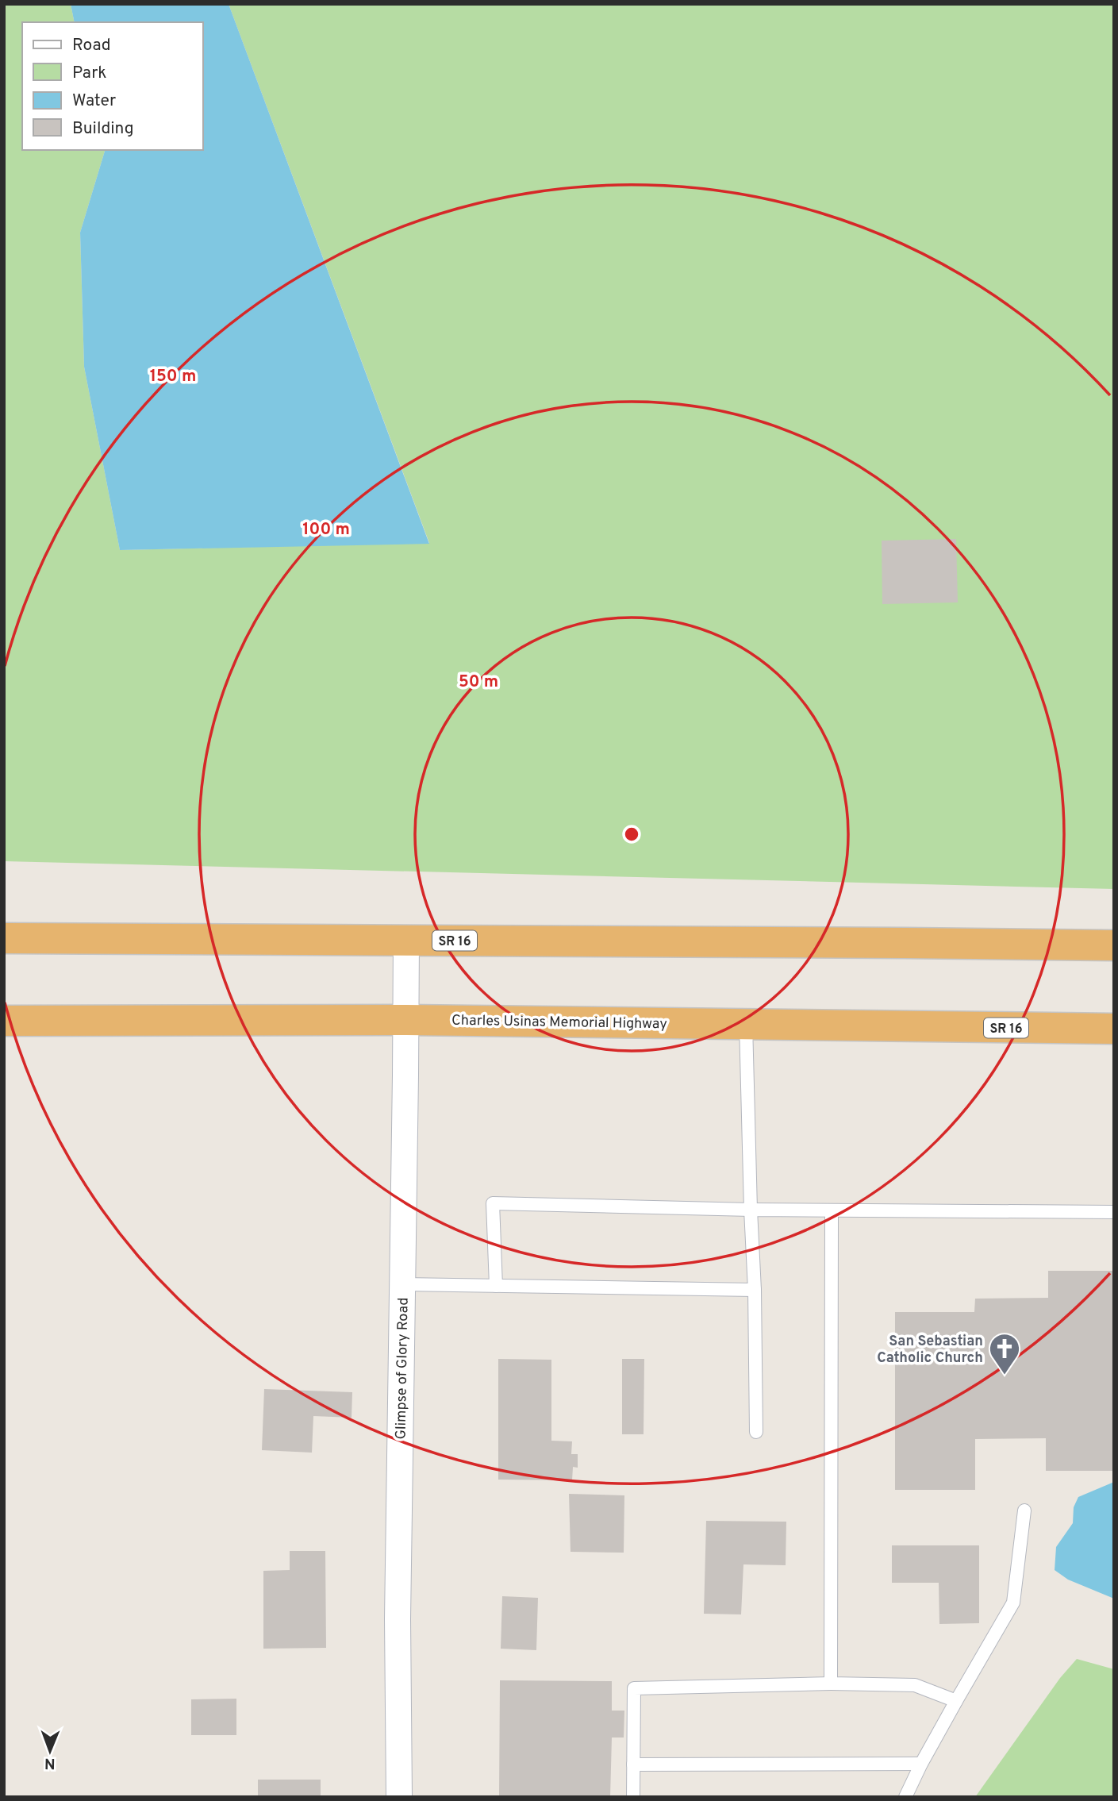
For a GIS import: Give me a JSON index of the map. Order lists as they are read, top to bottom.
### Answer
{
  "streets": {
    "highway": ["SR 16", "Charles Usinas Memorial Highway"],
    "street": ["Glimpse of Glory Road"]
  },
  "crossings": [
    ["SR 16", "Glimpse of Glory Road"],
    ["Charles Usinas Memorial Highway", "Glimpse of Glory Road"]
  ],
  "places": {
    "church": ["San Sebastian Catholic Church"]
  },
  "legend": [
    "Road",
    "Park",
    "Water",
    "Building"
  ],
  "north": "bottom",
  "rings": ["150 m", "100 m", "50 m"]
}
